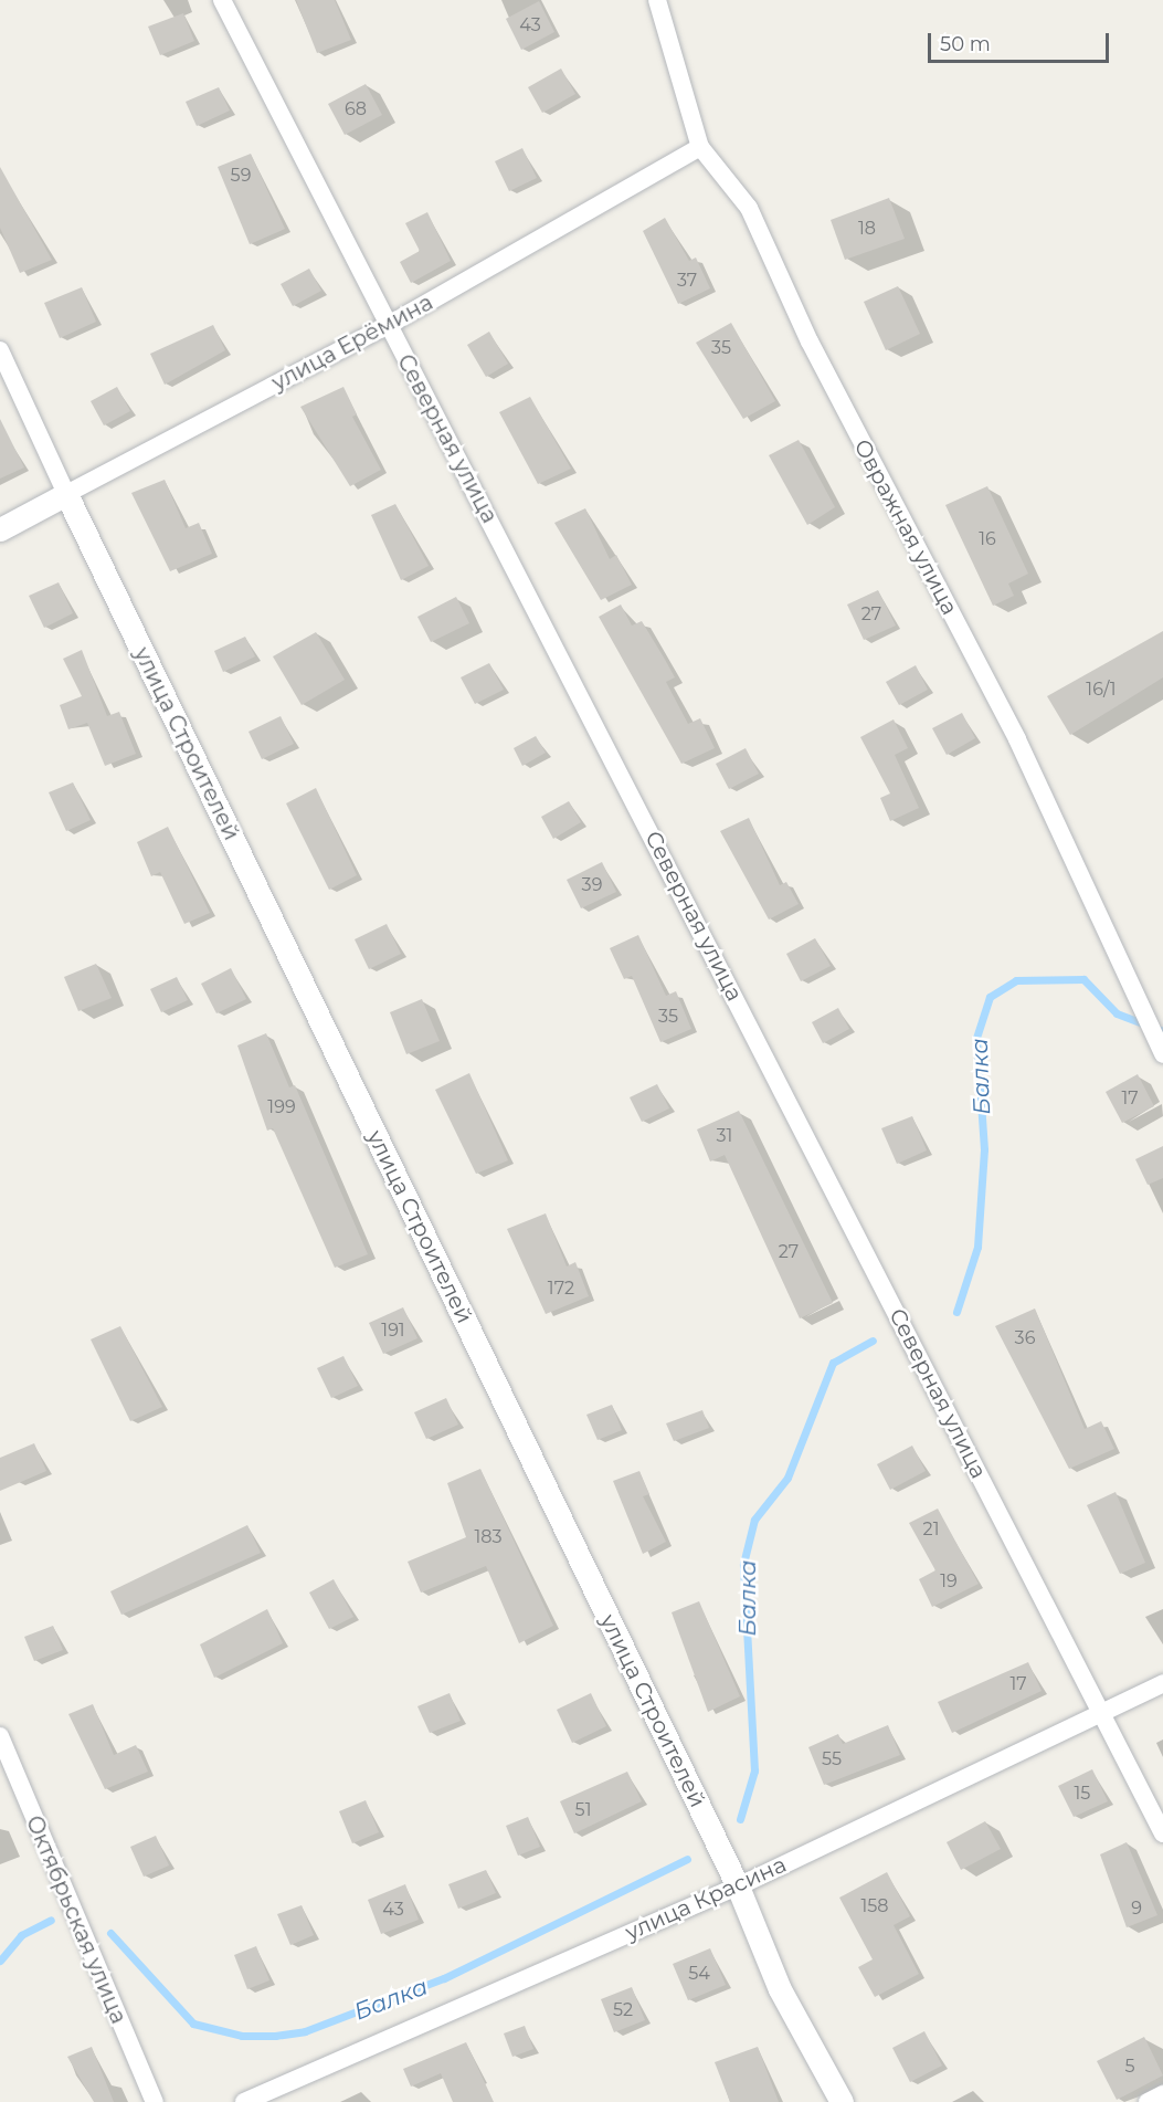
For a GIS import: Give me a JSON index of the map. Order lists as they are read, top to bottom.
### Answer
{
  "streets": {
    "street": [
      "улица Ерёмина",
      "Северная улица",
      "Овражная улица",
      "улица Строителей",
      "улица Красина",
      "Октябрьская улица"
    ]
  },
  "crossings": [
    ["улица Ерёмина", "Северная улица"],
    ["улица Ерёмина", "Овражная улица"],
    ["улица Ерёмина", "улица Строителей"],
    ["Северная улица", "улица Красина"],
    ["улица Строителей", "улица Красина"]
  ],
  "water": ["Балка"],
  "house_numbers": [
    "43",
    "68",
    "59",
    "18",
    "37",
    "35",
    "16",
    "27",
    "16/1",
    "39",
    "35",
    "17",
    "199",
    "31",
    "27",
    "172",
    "191",
    "36",
    "21",
    "183",
    "19",
    "17",
    "55",
    "15",
    "51",
    "158",
    "9",
    "43",
    "54",
    "52",
    "5"
  ],
  "scale_bar": "50 m"
}
